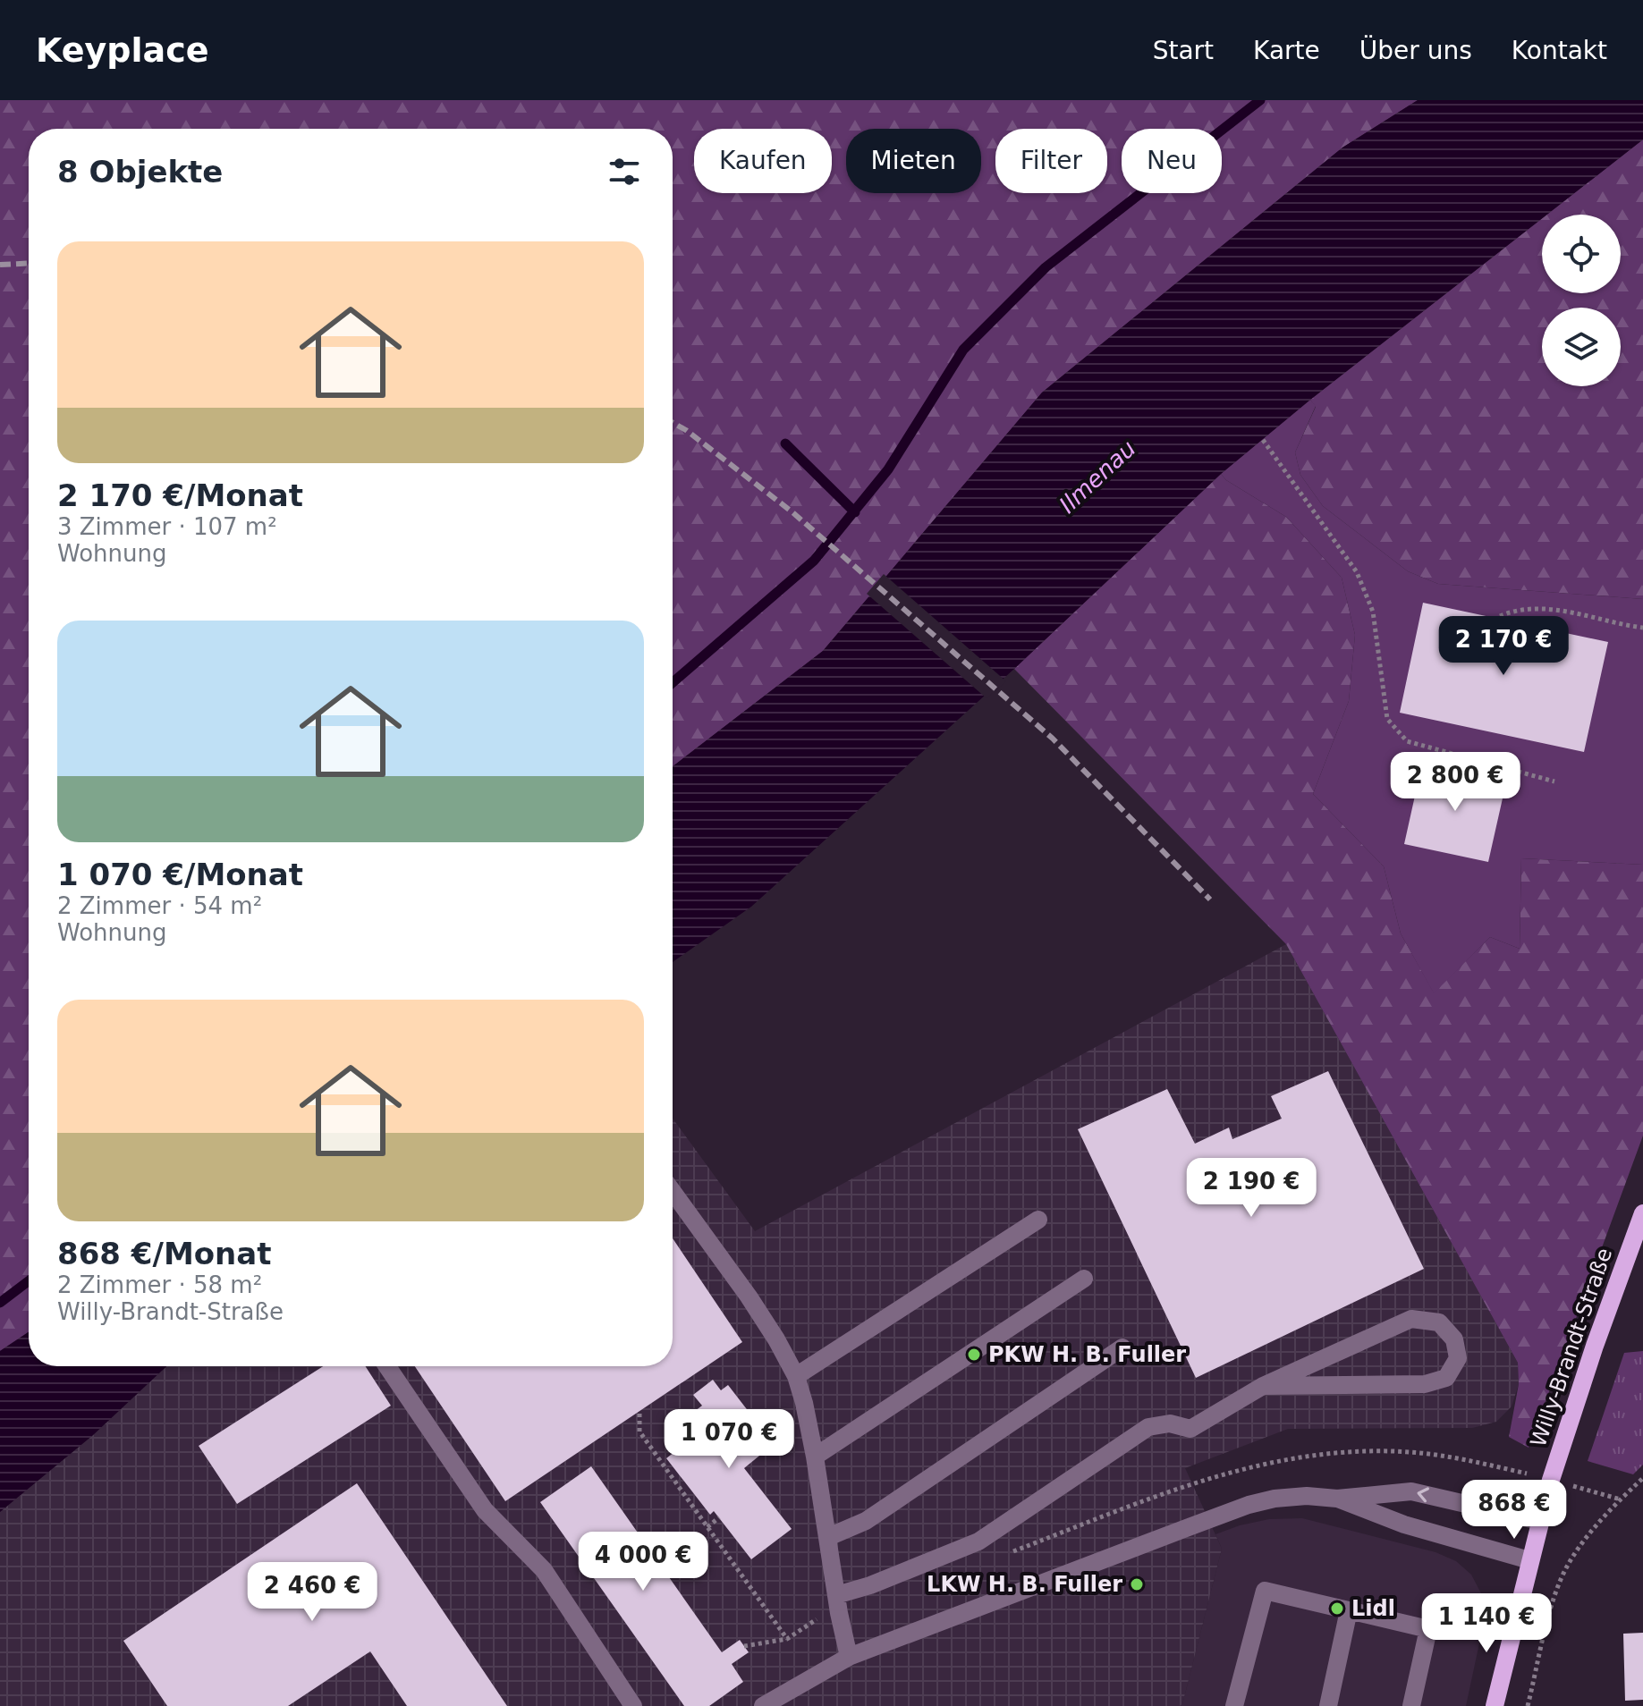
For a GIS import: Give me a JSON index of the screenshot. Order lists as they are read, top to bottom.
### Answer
{
  "streets": {
    "main road": ["Willy-Brandt-Straße"]
  },
  "water": ["Ilmenau"],
  "places": ["PKW H. B. Fuller", "LKW H. B. Fuller", "Lidl"],
  "page": {
    "header": "Keyplace",
    "nav": [
      "Start",
      "Karte",
      "Über uns",
      "Kontakt"
    ],
    "chip": [
      "Kaufen",
      "Mieten",
      "Filter",
      "Neu"
    ],
    "heading": "8 Objekte",
    "list": [
      {
        "name": "2 170 €/Monat",
        "note": "3 Zimmer · 107 m² · Wohnung"
      },
      {
        "name": "1 070 €/Monat",
        "note": "2 Zimmer · 54 m² · Wohnung"
      },
      {
        "name": "868 €/Monat",
        "note": "2 Zimmer · 58 m² · Willy-Brandt-Straße"
      }
    ],
    "price": [
      "2 170 €",
      "2 800 €",
      "2 190 €",
      "1 070 €",
      "868 €",
      "4 000 €",
      "2 460 €",
      "1 140 €"
    ]
  }
}
